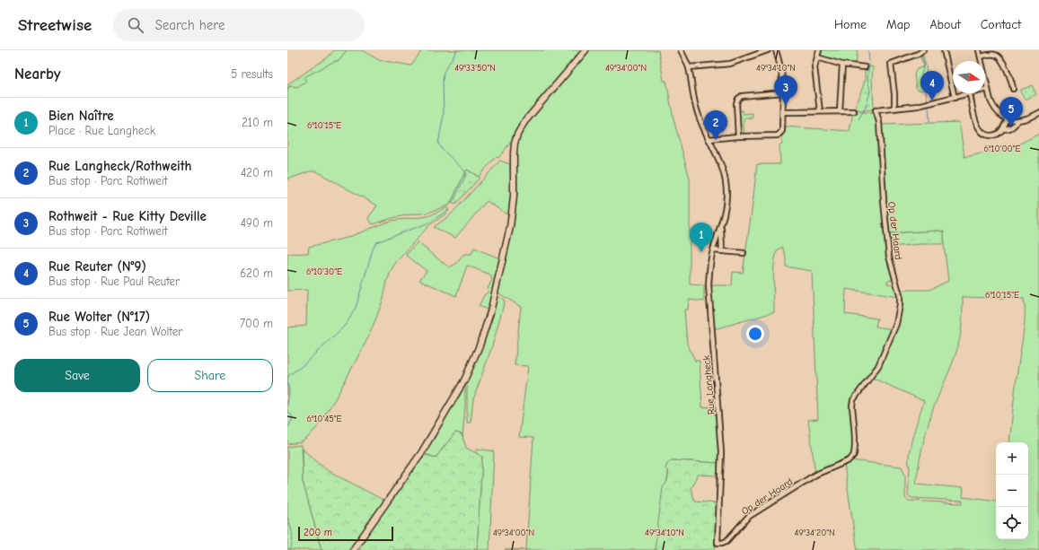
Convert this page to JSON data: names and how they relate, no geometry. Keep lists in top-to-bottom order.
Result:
{
  "streets": {
    "street": ["Op der Haard", "Rue Langheck"]
  },
  "crossings": [
    ["Op der Haard", "Rue Langheck"]
  ],
  "scale_bar": "200 m",
  "north": "right",
  "page": {
    "header": "Streetwise",
    "search": "Search here",
    "nav": [
      "Home",
      "Map",
      "About",
      "Contact"
    ],
    "heading": ["Nearby", "5 results"],
    "pins": [
      "4",
      "3",
      "5",
      "2",
      "1"
    ],
    "list": [
      {
        "mark": "1",
        "name": "Bien Naître",
        "note": "Place · Rue Langheck",
        "value": "210 m"
      },
      {
        "mark": "2",
        "name": "Rue Langheck/Rothweith",
        "note": "Bus stop · Parc Rothweit",
        "value": "420 m"
      },
      {
        "mark": "3",
        "name": "Rothweit - Rue Kitty Deville",
        "note": "Bus stop · Parc Rothweit",
        "value": "490 m"
      },
      {
        "mark": "4",
        "name": "Rue Reuter (N°9)",
        "note": "Bus stop · Rue Paul Reuter",
        "value": "620 m"
      },
      {
        "mark": "5",
        "name": "Rue Wolter (N°17)",
        "note": "Bus stop · Rue Jean Wolter",
        "value": "700 m"
      }
    ],
    "buttons": ["Save", "Share"],
    "map_buttons": ["+", "−"],
    "scale": "200 m"
  },
  "coordinates": [
    "49°33'50\"N",
    "49°34'00\"N",
    "49°34'10\"N",
    "6°10'15\"E",
    "6°10'00\"E",
    "6°10'30\"E",
    "6°10'45\"E",
    "49°34'20\"N"
  ]
}
